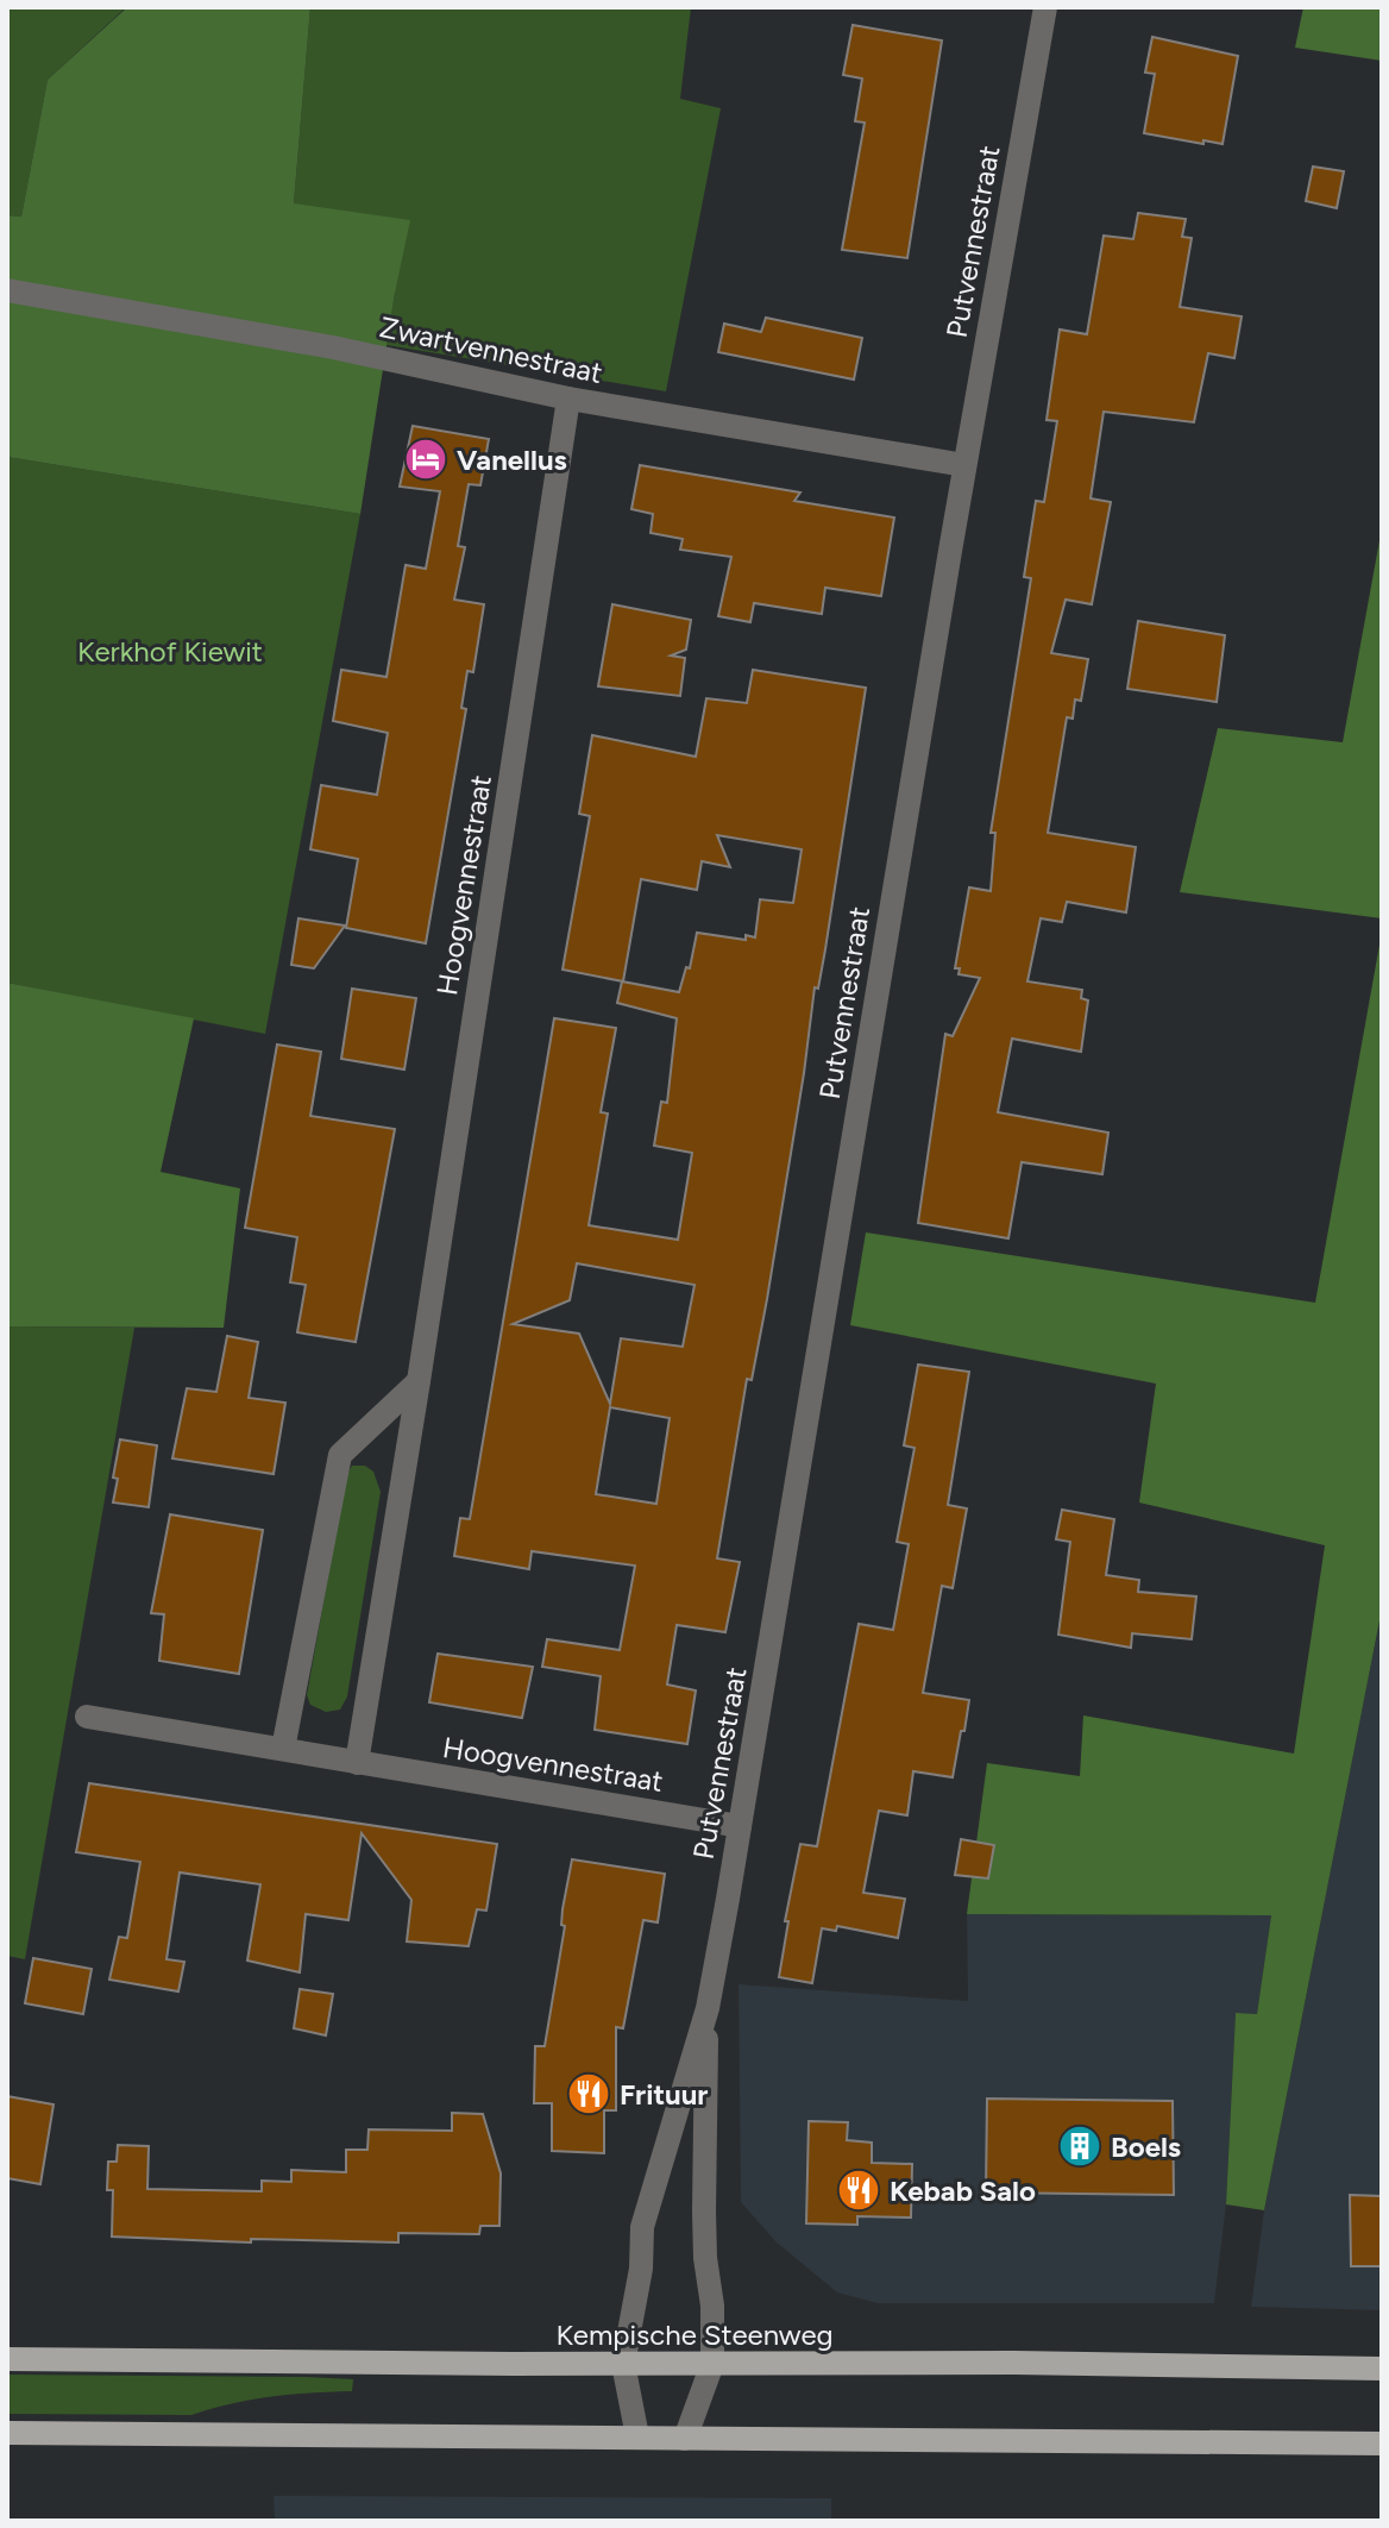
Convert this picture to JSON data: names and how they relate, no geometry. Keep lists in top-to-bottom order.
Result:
{
  "streets": {
    "main road": ["Kempische Steenweg"],
    "street": ["Putvennestraat", "Zwartvennestraat", "Hoogvennestraat"]
  },
  "crossings": [
    ["Putvennestraat", "Zwartvennestraat"],
    ["Putvennestraat", "Hoogvennestraat"],
    ["Putvennestraat", "Kempische Steenweg"],
    ["Zwartvennestraat", "Hoogvennestraat"]
  ],
  "parks": ["Kerkhof Kiewit"],
  "places": {
    "hotel": ["Vanellus"],
    "restaurant": ["Frituur", "Kebab Salo"],
    "building": ["Boels"]
  }
}
